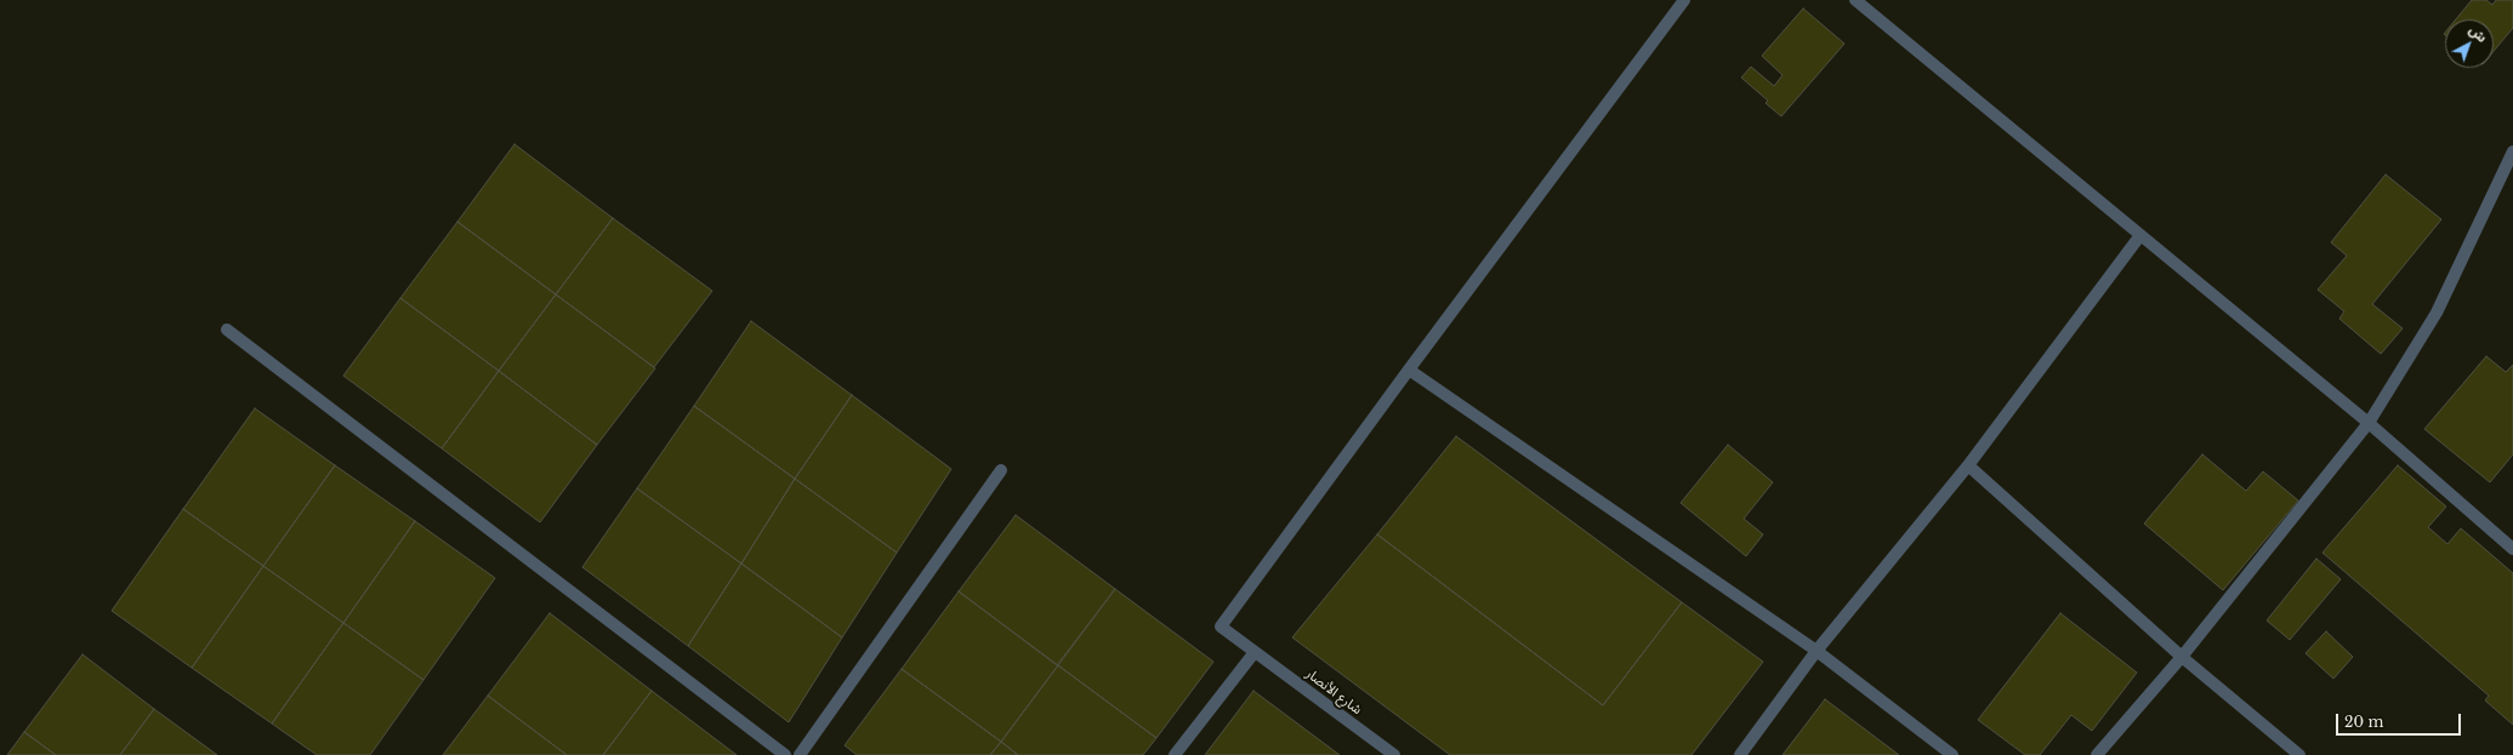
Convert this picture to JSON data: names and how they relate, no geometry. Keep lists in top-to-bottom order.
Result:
{
  "streets": {
    "street": ["شارع الأنصار"]
  },
  "scale_bar": "20 m",
  "north": "top right"
}
